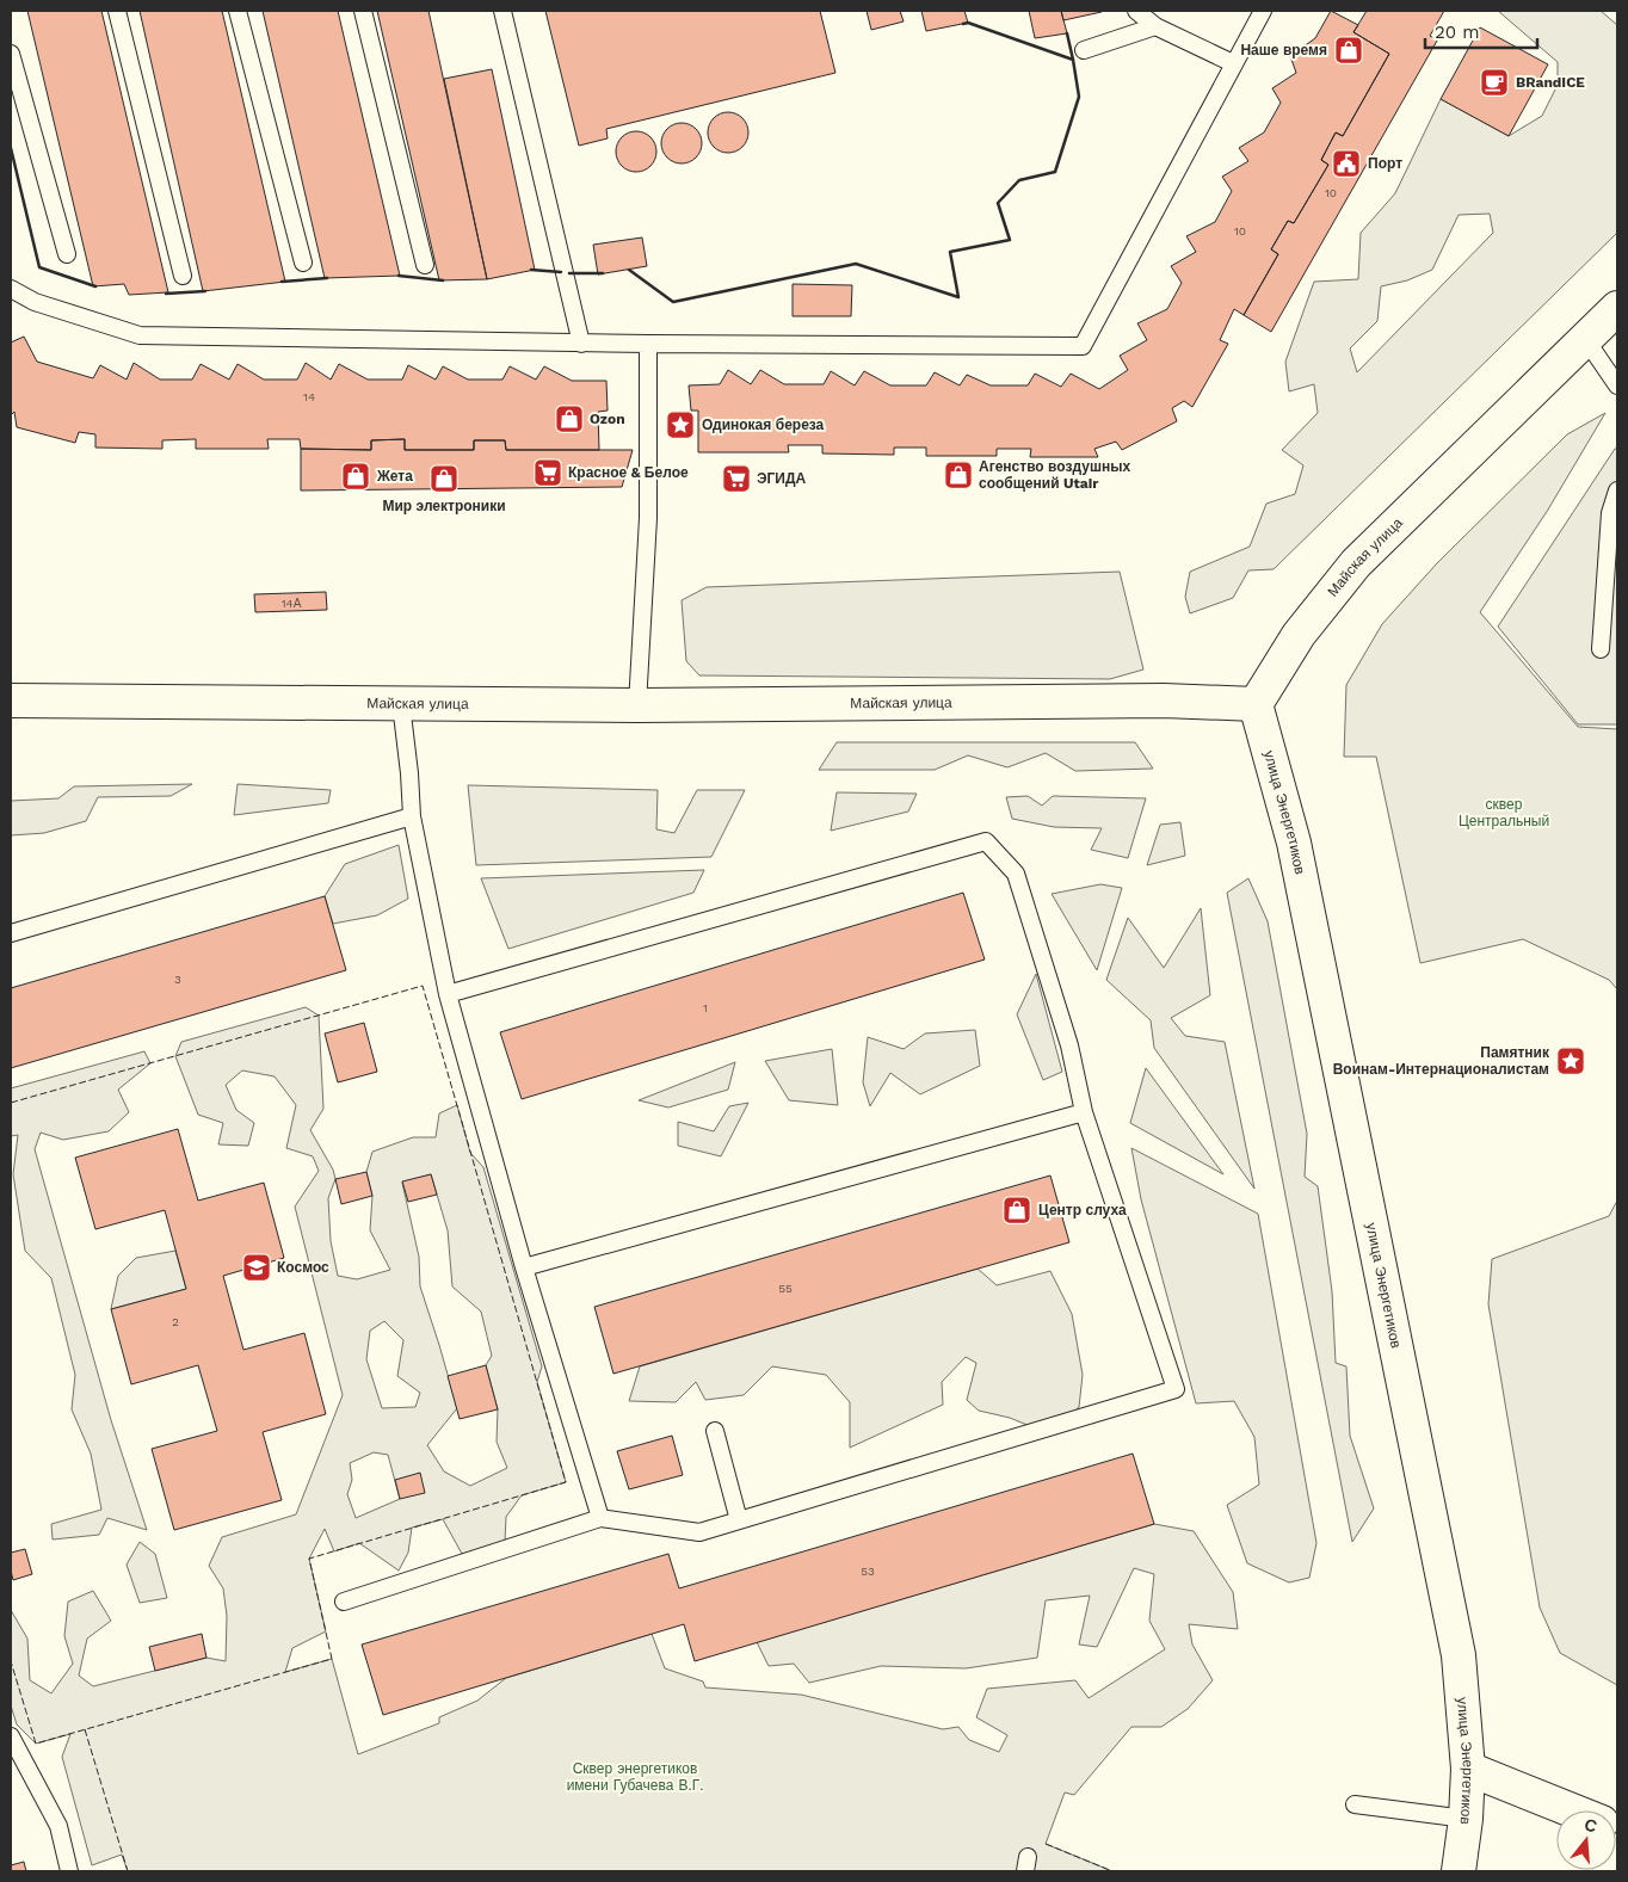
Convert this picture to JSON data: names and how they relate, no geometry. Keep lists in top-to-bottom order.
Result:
{
  "streets": {
    "main road": ["Майская улица", "улица Энергетиков"]
  },
  "crossings": [
    ["Майская улица", "улица Энергетиков"]
  ],
  "parks": ["сквер Центральный", "Сквер энергетиков имени Губачева В.Г."],
  "places": {
    "shop": [
      "Наше время",
      "Ozon",
      "Агенство воздушных сообщений Utair",
      "Жета",
      "Мир электроники",
      "Центр слуха"
    ],
    "cafe": ["BRandICE"],
    "public building": ["Порт"],
    "place": ["Одинокая береза", "Памятник Воинам-Интернационалистам"],
    "supermarket": ["Красное & Белое", "ЭГИДА"],
    "school or university": ["Космос"]
  },
  "house_numbers": [
    "10",
    "10",
    "14",
    "14А",
    "3",
    "1",
    "55",
    "2",
    "53"
  ],
  "scale_bar": "20 m",
  "north": "top"
}
